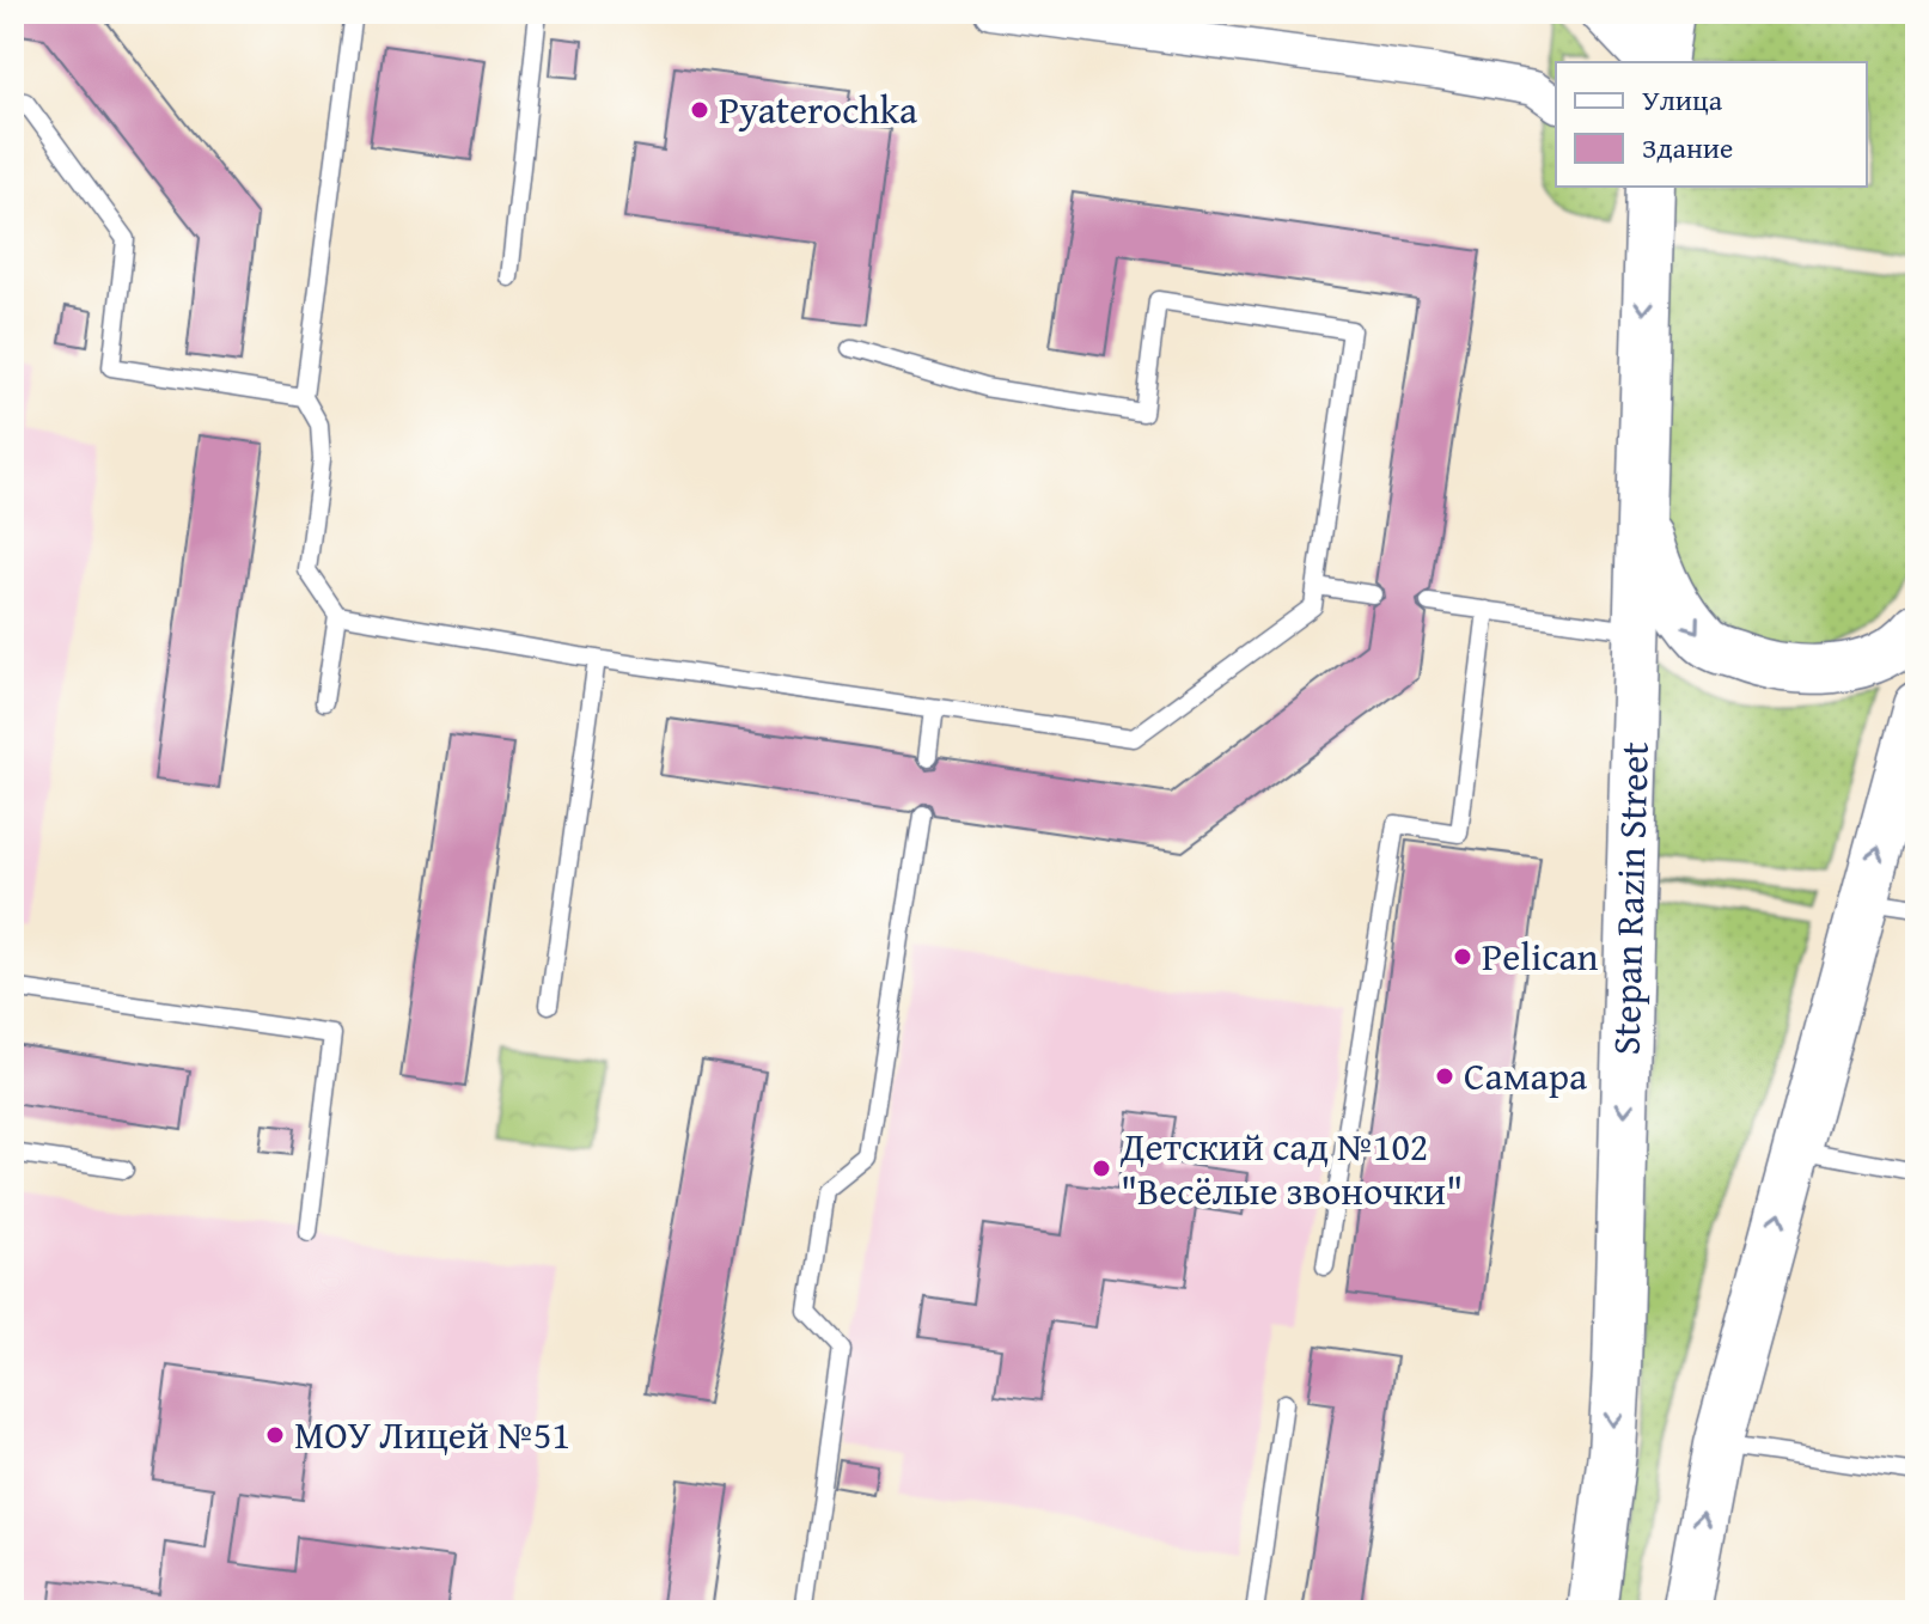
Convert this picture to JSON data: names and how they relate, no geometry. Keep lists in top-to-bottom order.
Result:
{
  "streets": {
    "main road": ["Stepan Razin Street"]
  },
  "places": [
    "Pyaterochka",
    "Pelican",
    "Самара",
    "Детский сад №102 \"Весёлые звоночки\"",
    "МОУ Лицей №51"
  ],
  "legend": ["Улица", "Здание"]
}
